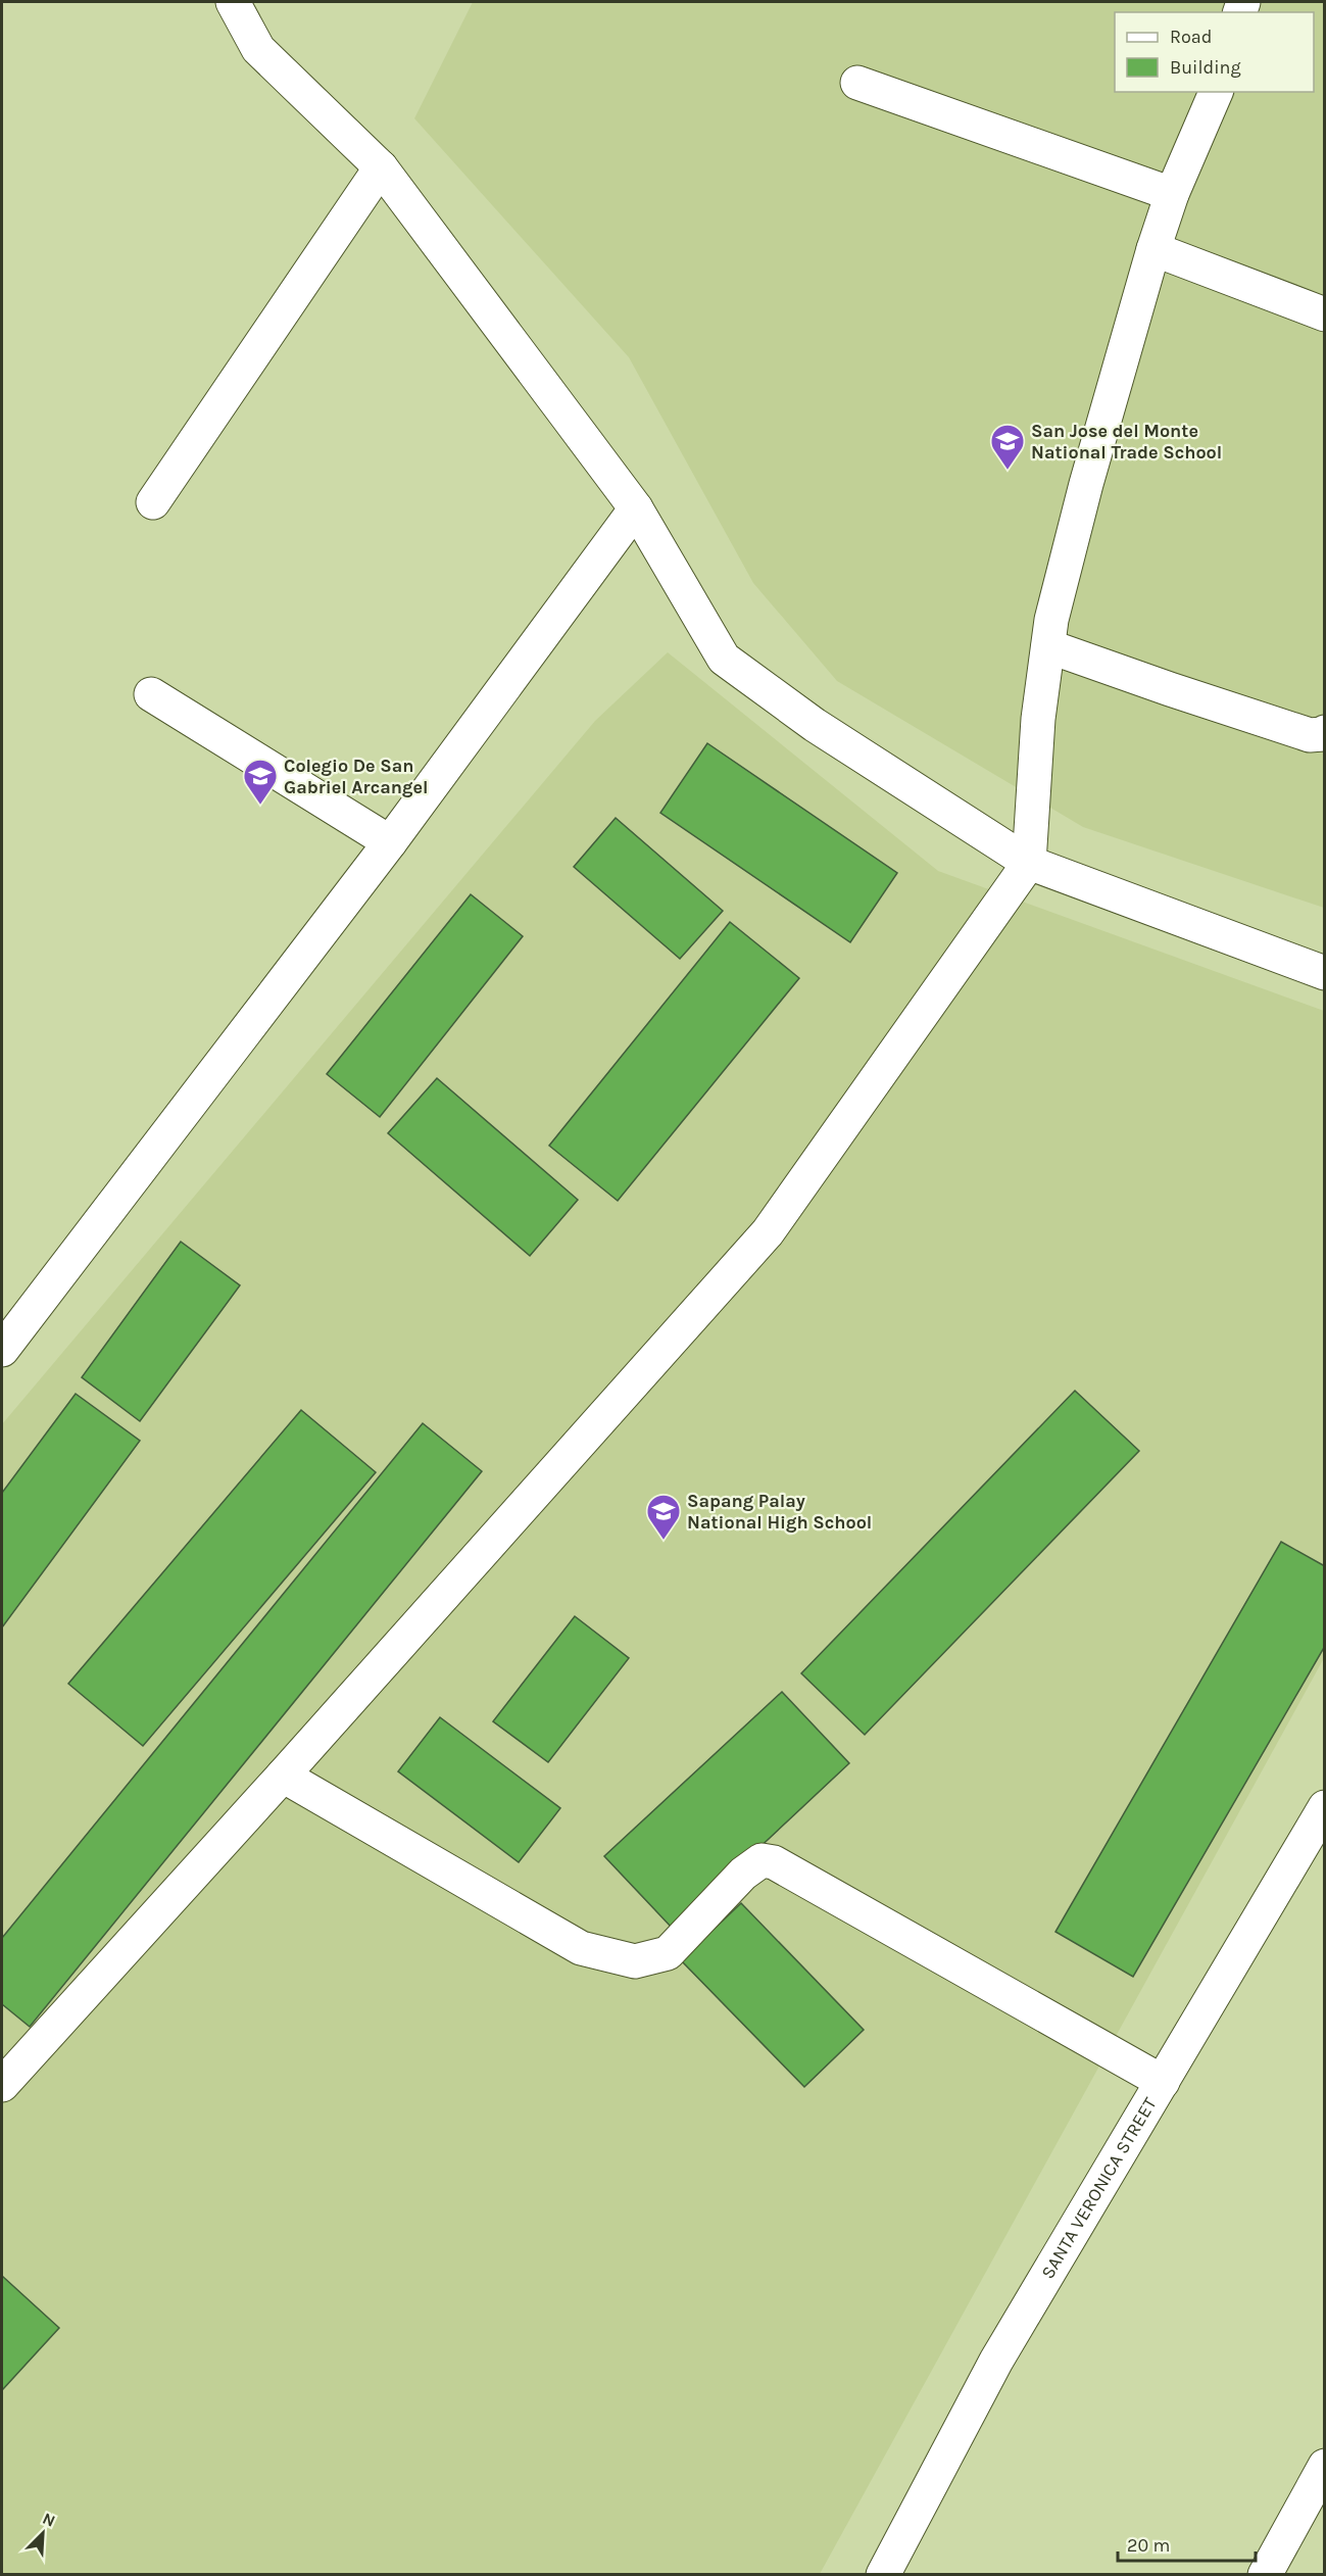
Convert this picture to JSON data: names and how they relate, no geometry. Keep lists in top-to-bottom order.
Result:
{
  "streets": {
    "street": ["SANTA VERONICA STREET"]
  },
  "places": {
    "school or university": ["San Jose del Monte National Trade School", "Colegio De San Gabriel Arcangel", "Sapang Palay National High School"]
  },
  "legend": ["Road", "Building"],
  "scale_bar": "20 m",
  "north": "top right"
}
